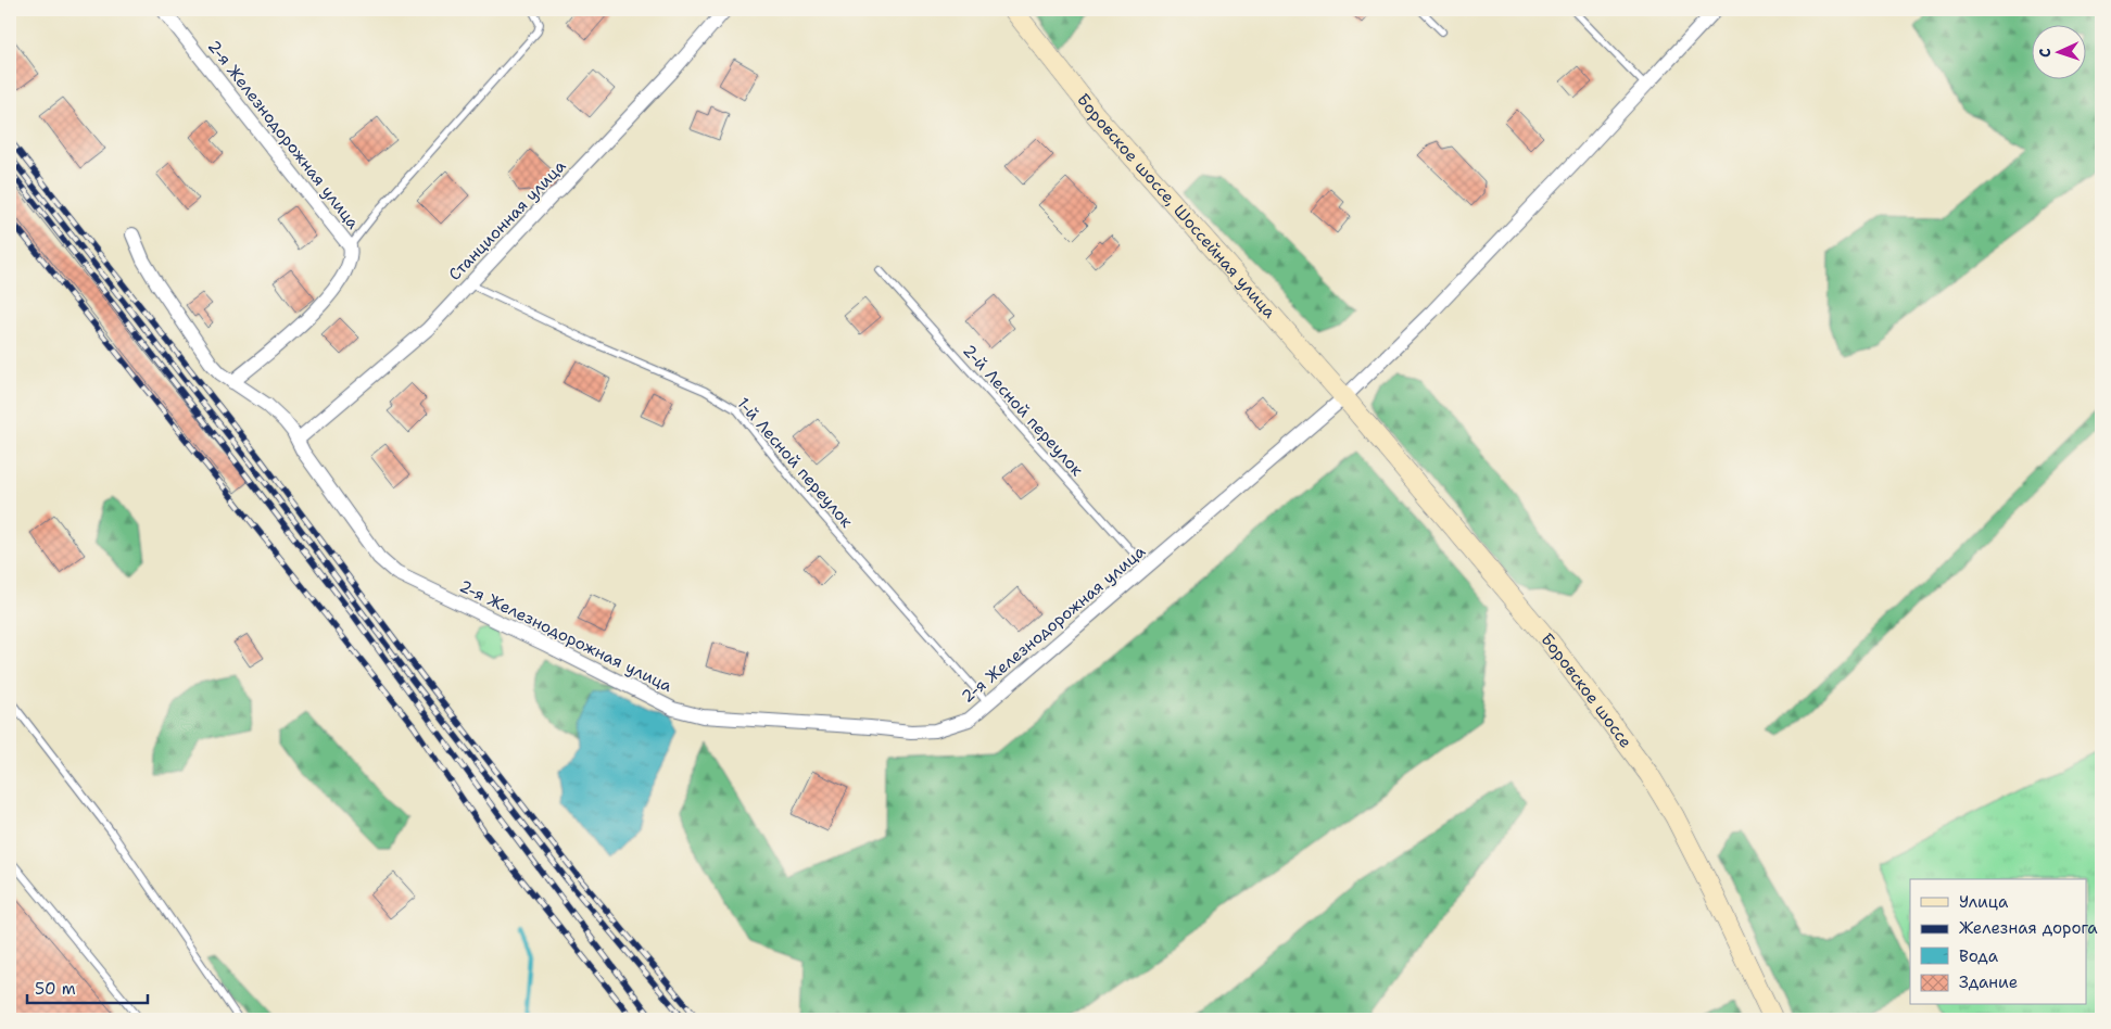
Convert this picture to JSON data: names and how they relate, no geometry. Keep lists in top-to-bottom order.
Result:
{
  "streets": {
    "main road": ["Боровское шоссе, Шоссейная улица", "Боровское шоссе"],
    "street": ["2-я Железнодорожная улица", "Станционная улица"],
    "lane": ["2-й Лесной переулок", "1-й Лесной переулок"]
  },
  "crossings": [
    ["2-я Железнодорожная улица", "Боровское шоссе, Шоссейная улица"],
    ["2-я Железнодорожная улица", "Станционная улица"],
    ["2-я Железнодорожная улица", "2-й Лесной переулок"],
    ["2-я Железнодорожная улица", "1-й Лесной переулок"],
    ["2-я Железнодорожная улица", "Боровское шоссе"],
    ["Боровское шоссе, Шоссейная улица", "Боровское шоссе"],
    ["Станционная улица", "1-й Лесной переулок"]
  ],
  "legend": [
    "Улица",
    "Железная дорога",
    "Вода",
    "Здание"
  ],
  "scale_bar": "50 m",
  "north": "left"
}
